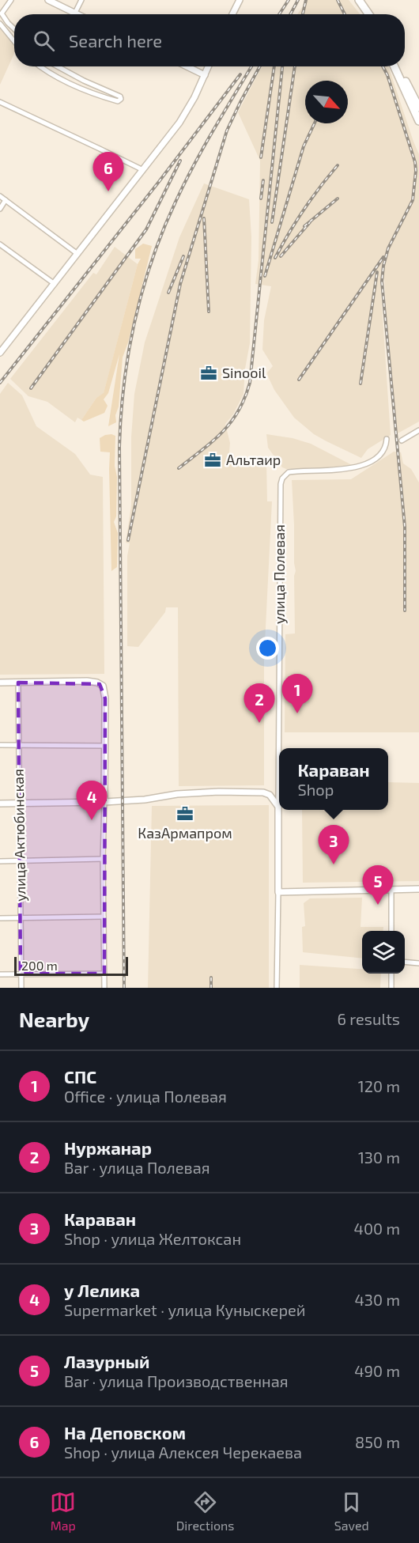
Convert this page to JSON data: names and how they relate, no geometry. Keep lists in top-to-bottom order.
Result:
{
  "streets": {
    "street": ["улица Полевая", "улица Актюбинская"]
  },
  "places": {
    "office": ["Sinooil", "Альтаир", "КазАрмапром"]
  },
  "scale_bar": "200 m",
  "north": "bottom right",
  "page": {
    "search": "Search here",
    "pins": [
      "6",
      "1",
      "2",
      "4",
      "3",
      "5"
    ],
    "popup": ["Караван", "Shop"],
    "scale": "200 m",
    "heading": ["Nearby", "6 results"],
    "list": [
      {
        "mark": "1",
        "name": "СПС",
        "note": "Office · улица Полевая",
        "value": "120 m"
      },
      {
        "mark": "2",
        "name": "Нуржанар",
        "note": "Bar · улица Полевая",
        "value": "130 m"
      },
      {
        "mark": "3",
        "name": "Караван",
        "note": "Shop · улица Желтоксан",
        "value": "400 m"
      },
      {
        "mark": "4",
        "name": "у Лелика",
        "note": "Supermarket · улица Куныскерей",
        "value": "430 m"
      },
      {
        "mark": "5",
        "name": "Лазурный",
        "note": "Bar · улица Производственная",
        "value": "490 m"
      },
      {
        "mark": "6",
        "name": "На Деповском",
        "note": "Shop · улица Алексея Черекаева",
        "value": "850 m"
      }
    ],
    "nav": ["Map", "Directions", "Saved"]
  }
}
